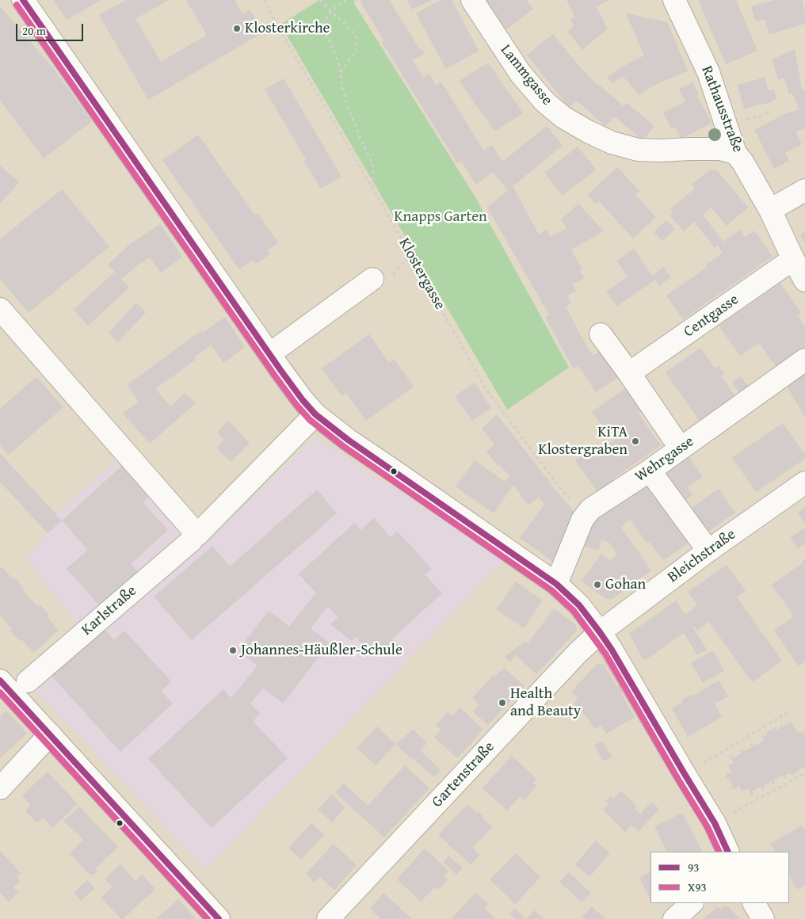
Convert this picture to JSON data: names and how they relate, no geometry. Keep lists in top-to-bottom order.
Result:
{
  "streets": {
    "street": [
      "Lammgasse",
      "Rathausstraße",
      "Centgasse",
      "Wehrgasse",
      "Bleichstraße",
      "Karlstraße",
      "Gartenstraße"
    ],
    "path": ["Klostergasse"]
  },
  "crossings": [
    ["Lammgasse", "Rathausstraße"],
    ["Rathausstraße", "Centgasse"],
    ["Klostergasse", "Wehrgasse"],
    ["Bleichstraße", "Gartenstraße"]
  ],
  "parks": ["Knapps Garten"],
  "places": [
    "Klosterkirche",
    "KiTA Klostergraben",
    "Gohan",
    "Johannes-Häußler-Schule",
    "Health and Beauty"
  ],
  "lines": ["transit line 93", "transit line X93"],
  "legend": ["93", "X93"],
  "scale_bar": "20 m"
}
